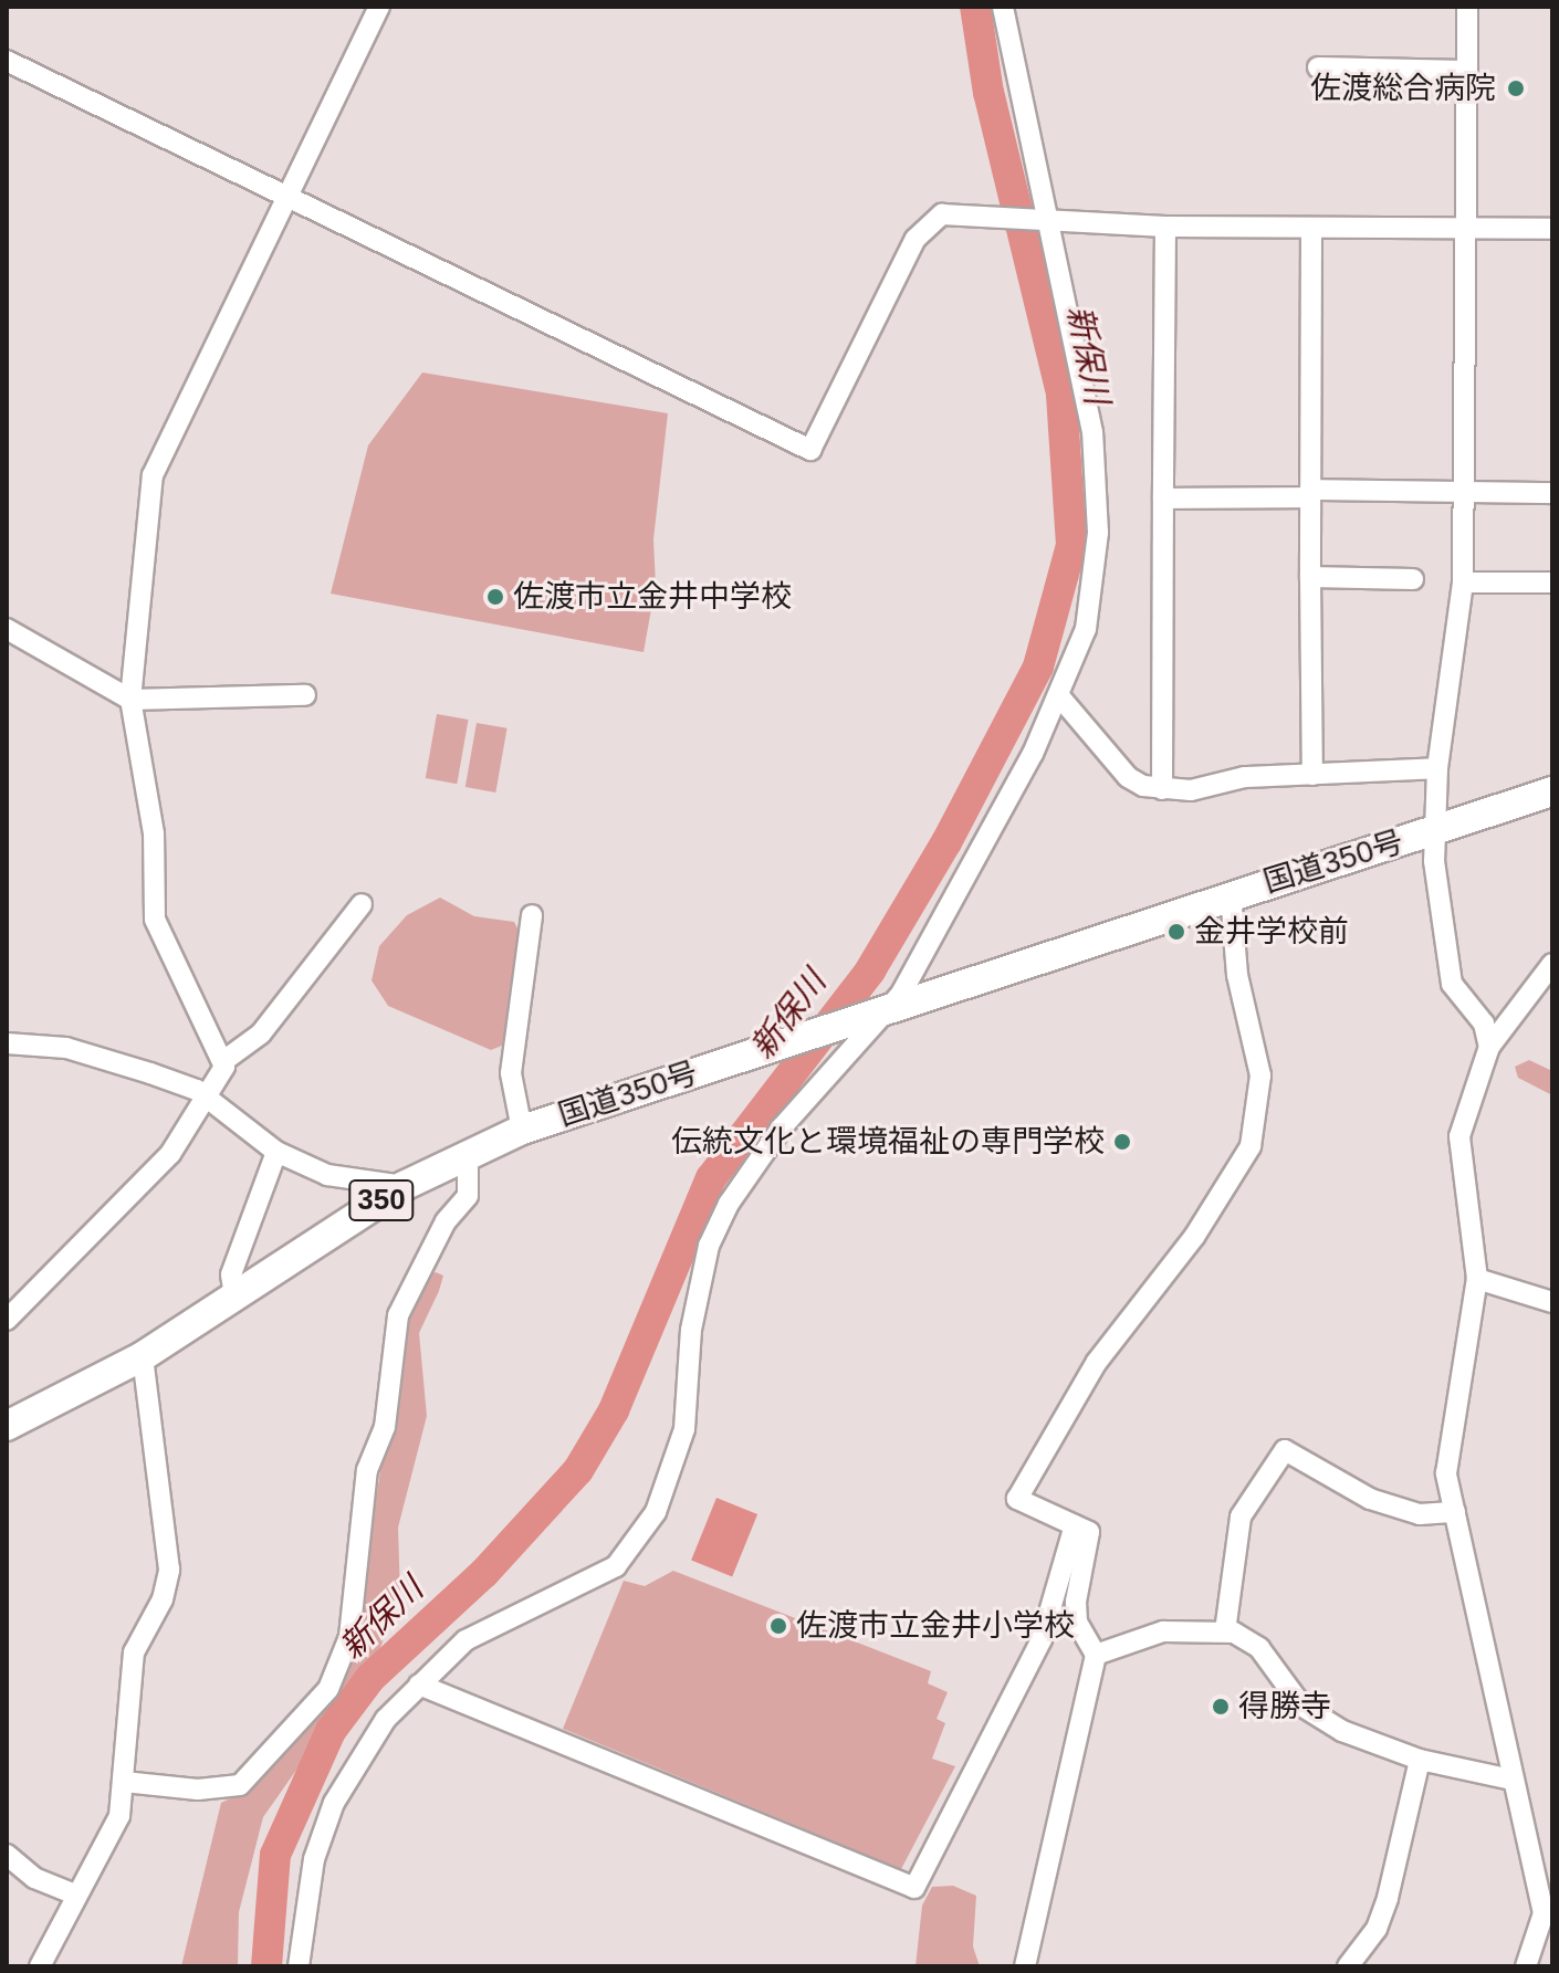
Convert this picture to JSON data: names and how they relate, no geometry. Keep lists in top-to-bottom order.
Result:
{
  "streets": {
    "highway": ["国道350号", "350"]
  },
  "water": ["新保川"],
  "places": [
    "佐渡総合病院",
    "佐渡市立金井中学校",
    "金井学校前",
    "伝統文化と環境福祉の専門学校",
    "佐渡市立金井小学校",
    "得勝寺"
  ]
}
